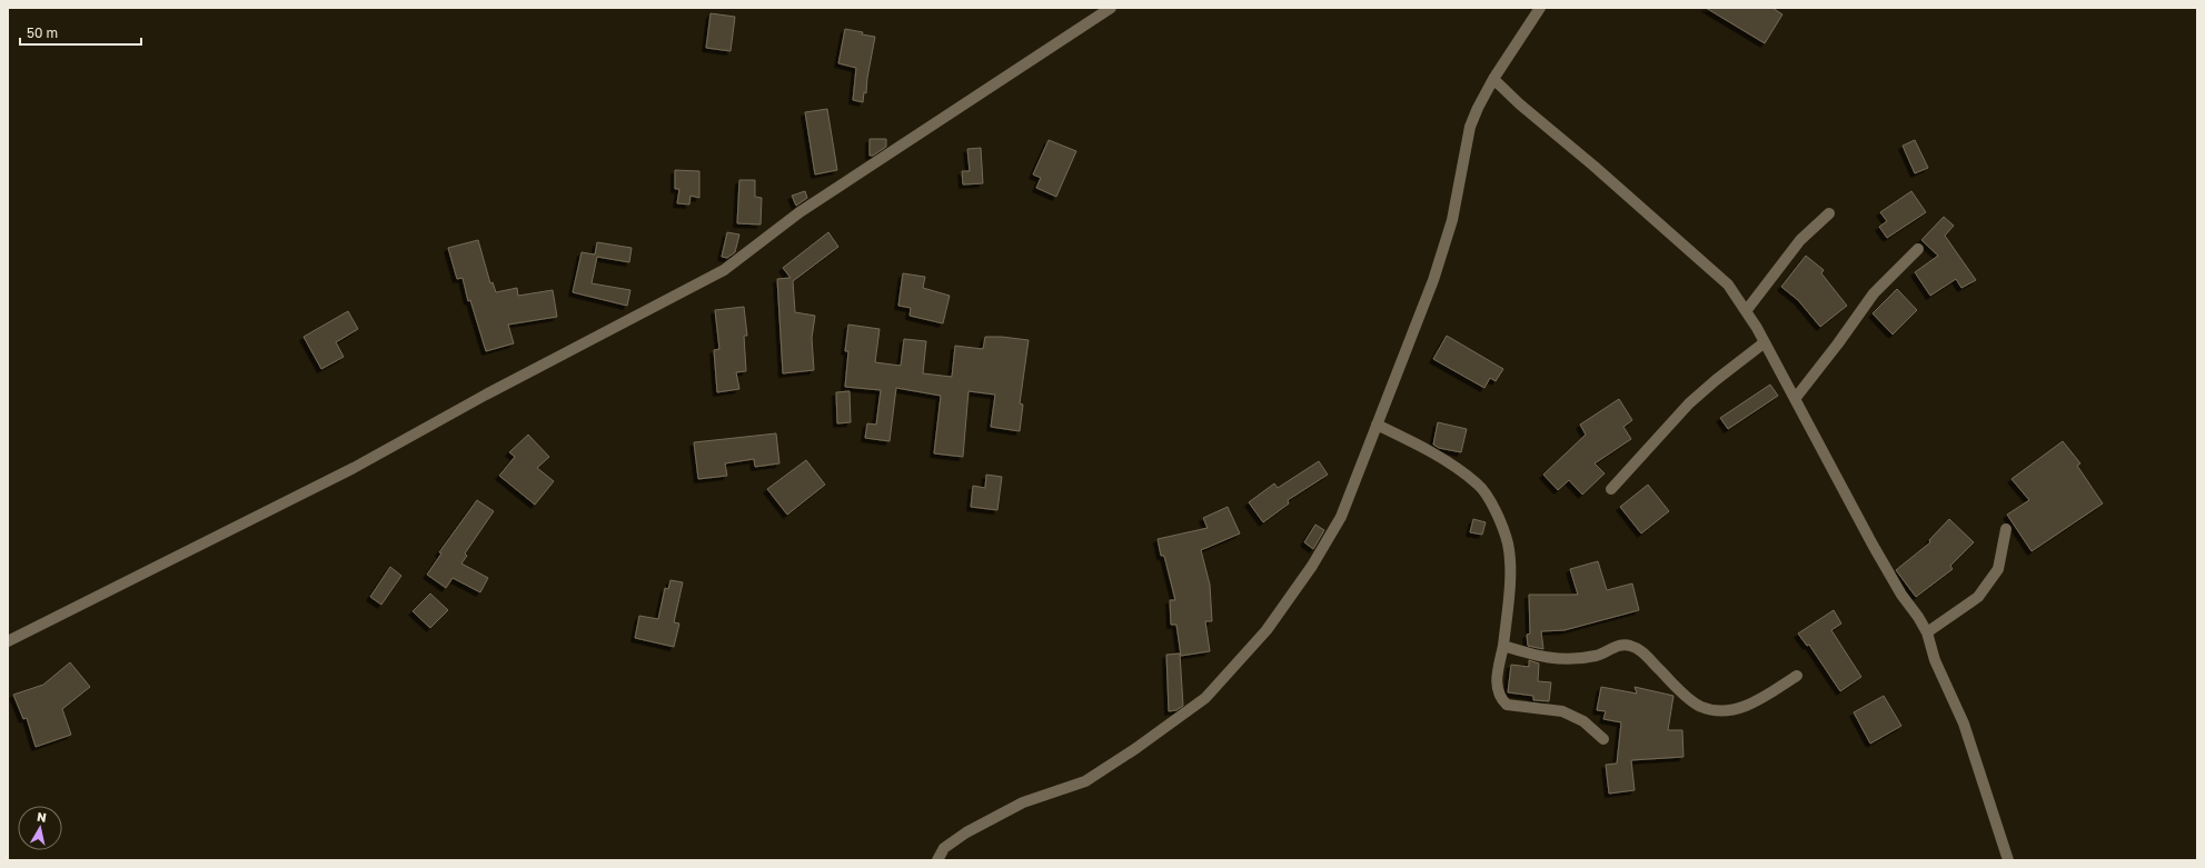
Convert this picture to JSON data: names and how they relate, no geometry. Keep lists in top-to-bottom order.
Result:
{
  "scale_bar": "50 m",
  "north": "top"
}
